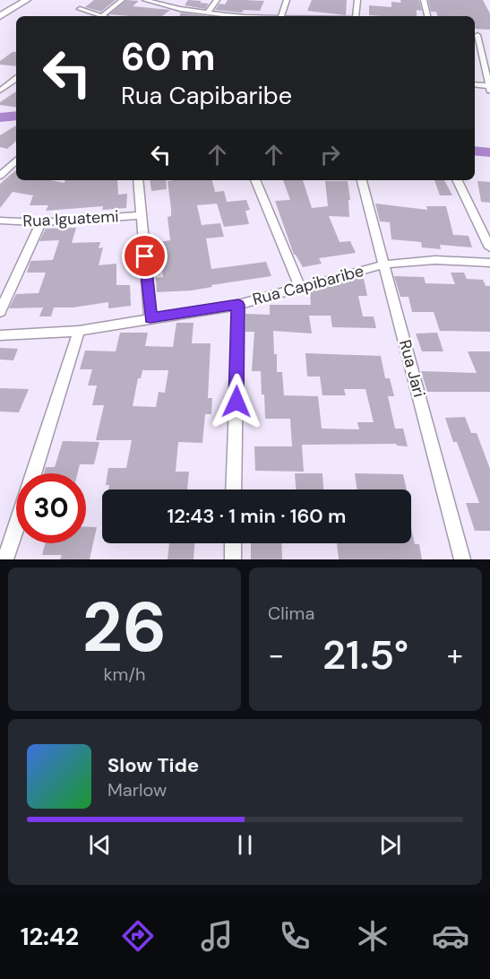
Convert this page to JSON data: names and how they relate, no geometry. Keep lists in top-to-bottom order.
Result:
{
  "streets": {
    "street": ["Rua Iguatemi", "Rua Capibaribe", "Rua Jari"]
  },
  "crossings": [
    ["Rua Capibaribe", "Rua Jari"]
  ],
  "page": {
    "turn": ["60 m", "Rua Capibaribe"],
    "limit": "30",
    "trip": "12:43 · 1 min · 160 m",
    "tile": [
      ["26", "km/h"],
      "Clima"
    ],
    "heat": ["−", "21.5°", "+"],
    "song": ["Slow Tide", "Marlow"],
    "tabs": "12:42"
  }
}
